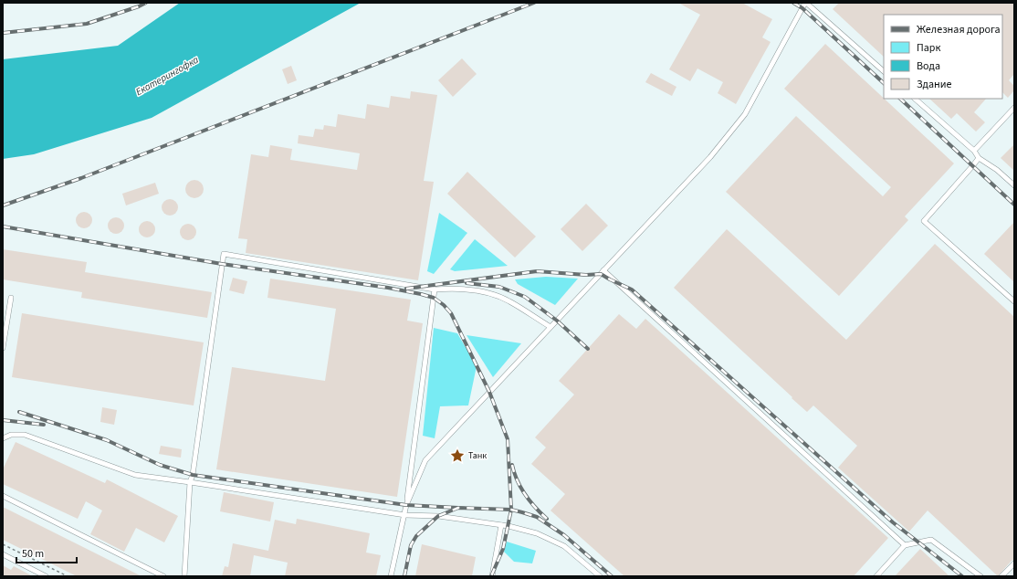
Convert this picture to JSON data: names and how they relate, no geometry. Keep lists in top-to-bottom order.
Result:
{
  "water": ["Екатерингофка"],
  "places": {
    "place": ["Танк"]
  },
  "legend": [
    "Железная дорога",
    "Парк",
    "Вода",
    "Здание"
  ],
  "scale_bar": "50 m"
}
